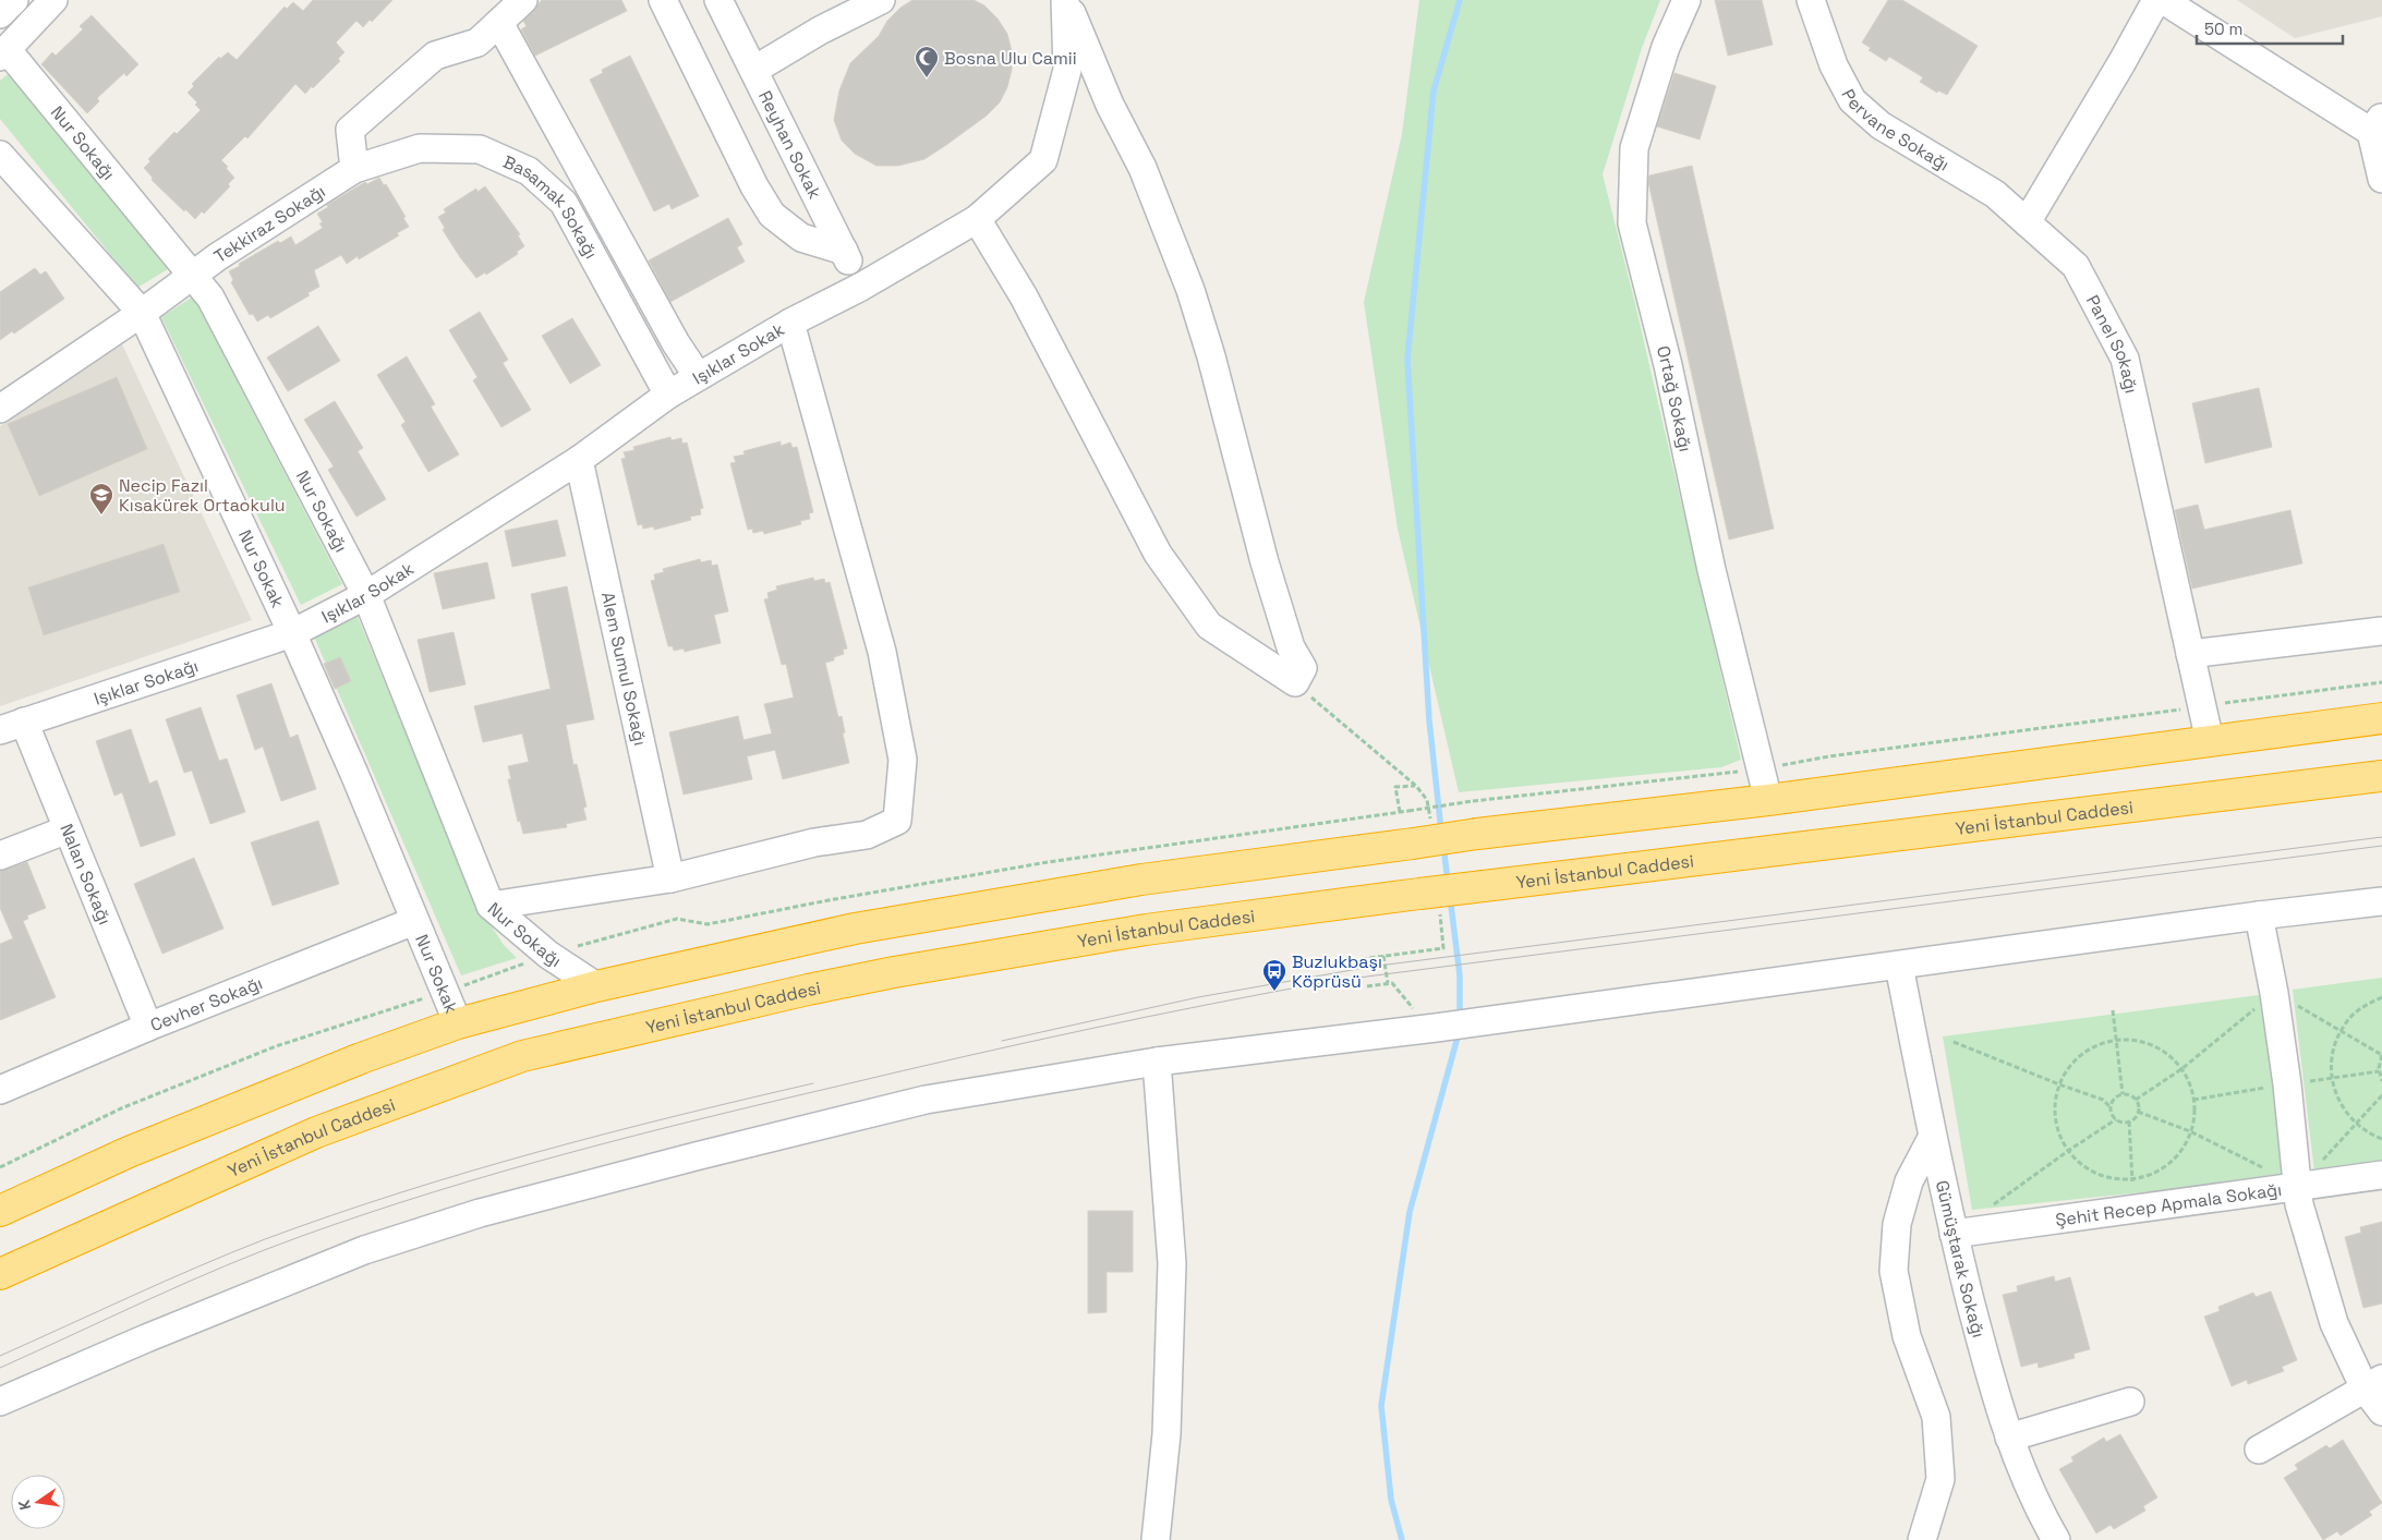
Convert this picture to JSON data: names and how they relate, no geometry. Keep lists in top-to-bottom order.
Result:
{
  "streets": {
    "highway": ["Yeni İstanbul Caddesi"],
    "street": [
      "Pervane Sokağı",
      "Nur Sokağı",
      "Reyhan Sokak",
      "Basamak Sokağı",
      "Tekkiraz Sokağı",
      "Panel Sokağı",
      "Işıklar Sokak",
      "Ortağ Sokağı",
      "Nur Sokak",
      "Alem Sumul Sokağı",
      "Işıklar Sokağı",
      "Nalan Sokağı",
      "Cevher Sokağı",
      "Şehit Recep Apmala Sokağı",
      "Gümüştarak Sokağı"
    ]
  },
  "crossings": [
    ["Pervane Sokağı", "Panel Sokağı"],
    ["Nur Sokağı", "Tekkiraz Sokağı"],
    ["Nur Sokağı", "Işıklar Sokak"],
    ["Reyhan Sokak", "Işıklar Sokak"],
    ["Basamak Sokağı", "Tekkiraz Sokağı"],
    ["Basamak Sokağı", "Işıklar Sokak"],
    ["Tekkiraz Sokağı", "Nur Sokak"],
    ["Işıklar Sokak", "Nur Sokak"],
    ["Işıklar Sokak", "Alem Sumul Sokağı"],
    ["Işıklar Sokak", "Işıklar Sokağı"],
    ["Nur Sokak", "Işıklar Sokağı"],
    ["Nur Sokak", "Cevher Sokağı"],
    ["Işıklar Sokağı", "Nalan Sokağı"],
    ["Nalan Sokağı", "Cevher Sokağı"],
    ["Şehit Recep Apmala Sokağı", "Gümüştarak Sokağı"]
  ],
  "places": {
    "mosque": ["Bosna Ulu Camii"],
    "school or university": ["Necip Fazıl Kısakürek Ortaokulu"],
    "bus stop": ["Buzlukbaşı Köprüsü"]
  },
  "scale_bar": "50 m",
  "north": "left"
}
